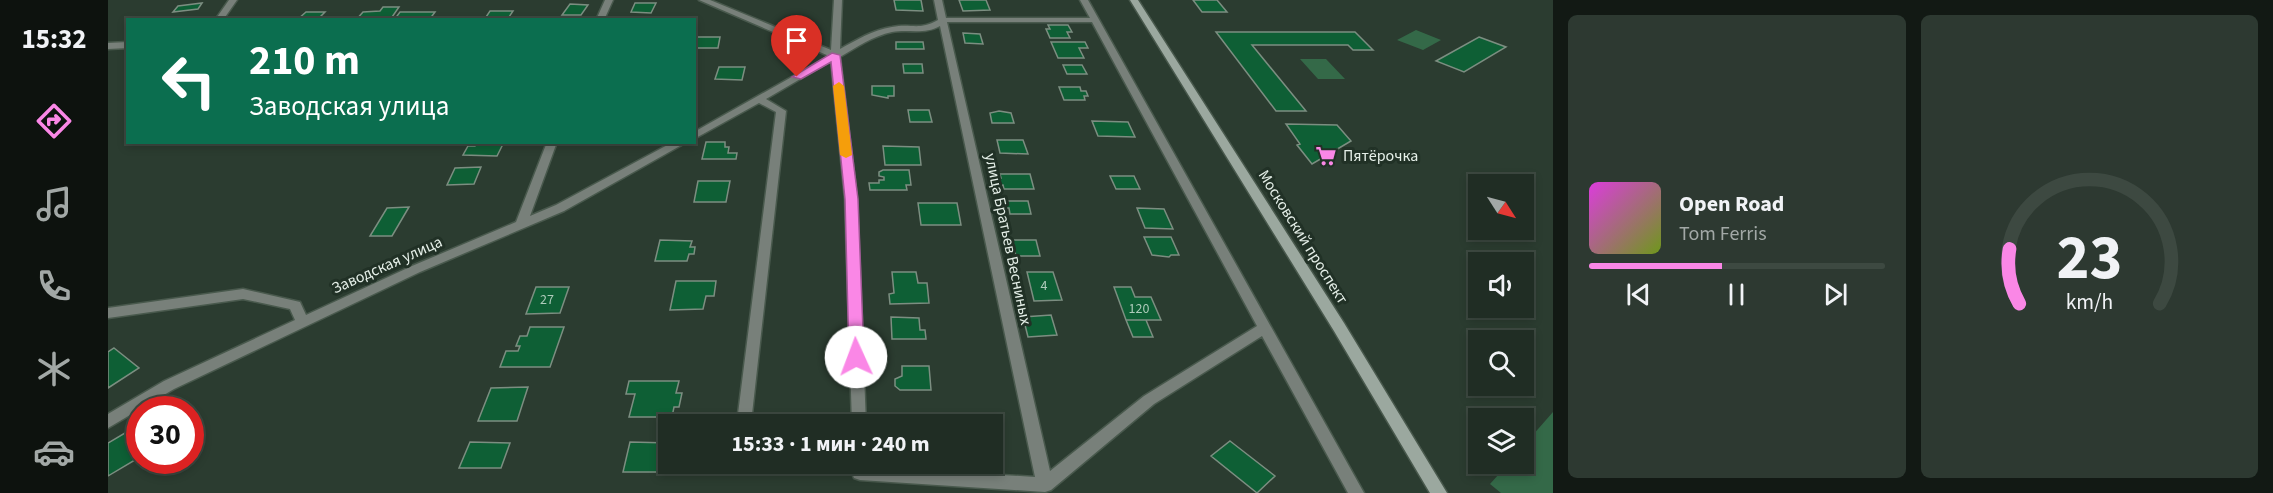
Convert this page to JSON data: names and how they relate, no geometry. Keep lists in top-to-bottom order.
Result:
{
  "streets": {
    "main road": ["Московский проспект"],
    "street": ["улица Братьев Весниных", "Заводская улица"]
  },
  "places": {
    "supermarket": ["Пятёрочка"]
  },
  "house_numbers": ["4", "27", "120"],
  "north": "bottom right",
  "page": {
    "tabs": "15:32",
    "turn": ["210 m", "Заводская улица"],
    "song": ["Open Road", "Tom Ferris"],
    "limit": "30",
    "trip": "15:33 · 1 мин · 240 m",
    "gauge": ["23", "km/h"]
  }
}
